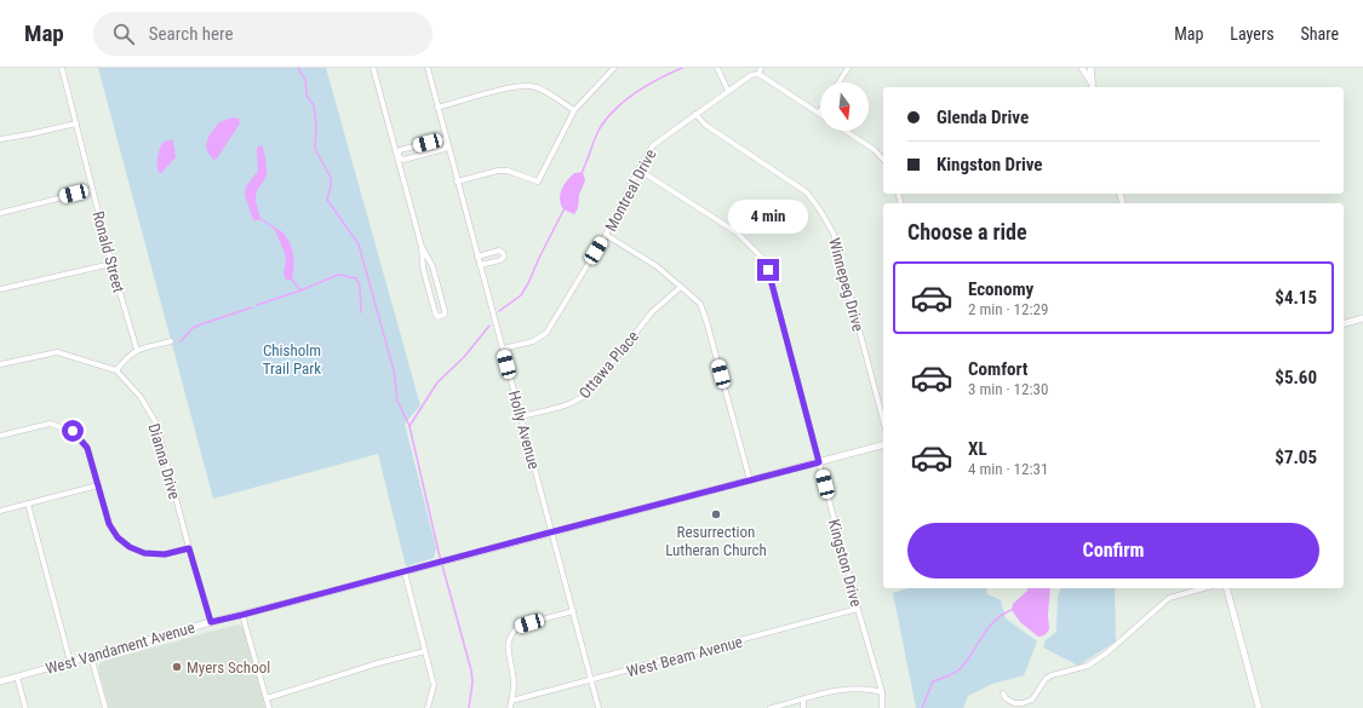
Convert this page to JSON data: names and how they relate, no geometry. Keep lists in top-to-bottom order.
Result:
{
  "streets": {
    "street": [
      "Montreal Drive",
      "Ronald Street",
      "Winnepeg Drive",
      "Ottawa Place",
      "Holly Avenue",
      "Dianna Drive",
      "Kingston Drive",
      "West Vandament Avenue",
      "West Beam Avenue"
    ]
  },
  "crossings": [
    ["Montreal Drive", "Winnepeg Drive"],
    ["Montreal Drive", "Holly Avenue"],
    ["Montreal Drive", "Kingston Drive"],
    ["Ottawa Place", "Holly Avenue"],
    ["Holly Avenue", "West Vandament Avenue"],
    ["Holly Avenue", "West Beam Avenue"],
    ["Dianna Drive", "West Vandament Avenue"],
    ["Kingston Drive", "West Vandament Avenue"],
    ["Kingston Drive", "West Beam Avenue"]
  ],
  "parks": ["Chisholm Trail Park"],
  "places": ["Resurrection Lutheran Church", "Myers School"],
  "north": "bottom",
  "page": {
    "header": "Map",
    "search": "Search here",
    "nav": ["Map", "Layers", "Share"],
    "banner": ["Glenda Drive", "Kingston Drive"],
    "bubble": "4 min",
    "heading": "Choose a ride",
    "list": [
      {
        "name": "Economy",
        "note": "2 min · 12:29",
        "value": "$4.15"
      },
      {
        "name": "Comfort",
        "note": "3 min · 12:30",
        "value": "$5.60"
      },
      {
        "name": "XL",
        "note": "4 min · 12:31",
        "value": "$7.05"
      }
    ],
    "buttons": "Confirm"
  }
}
